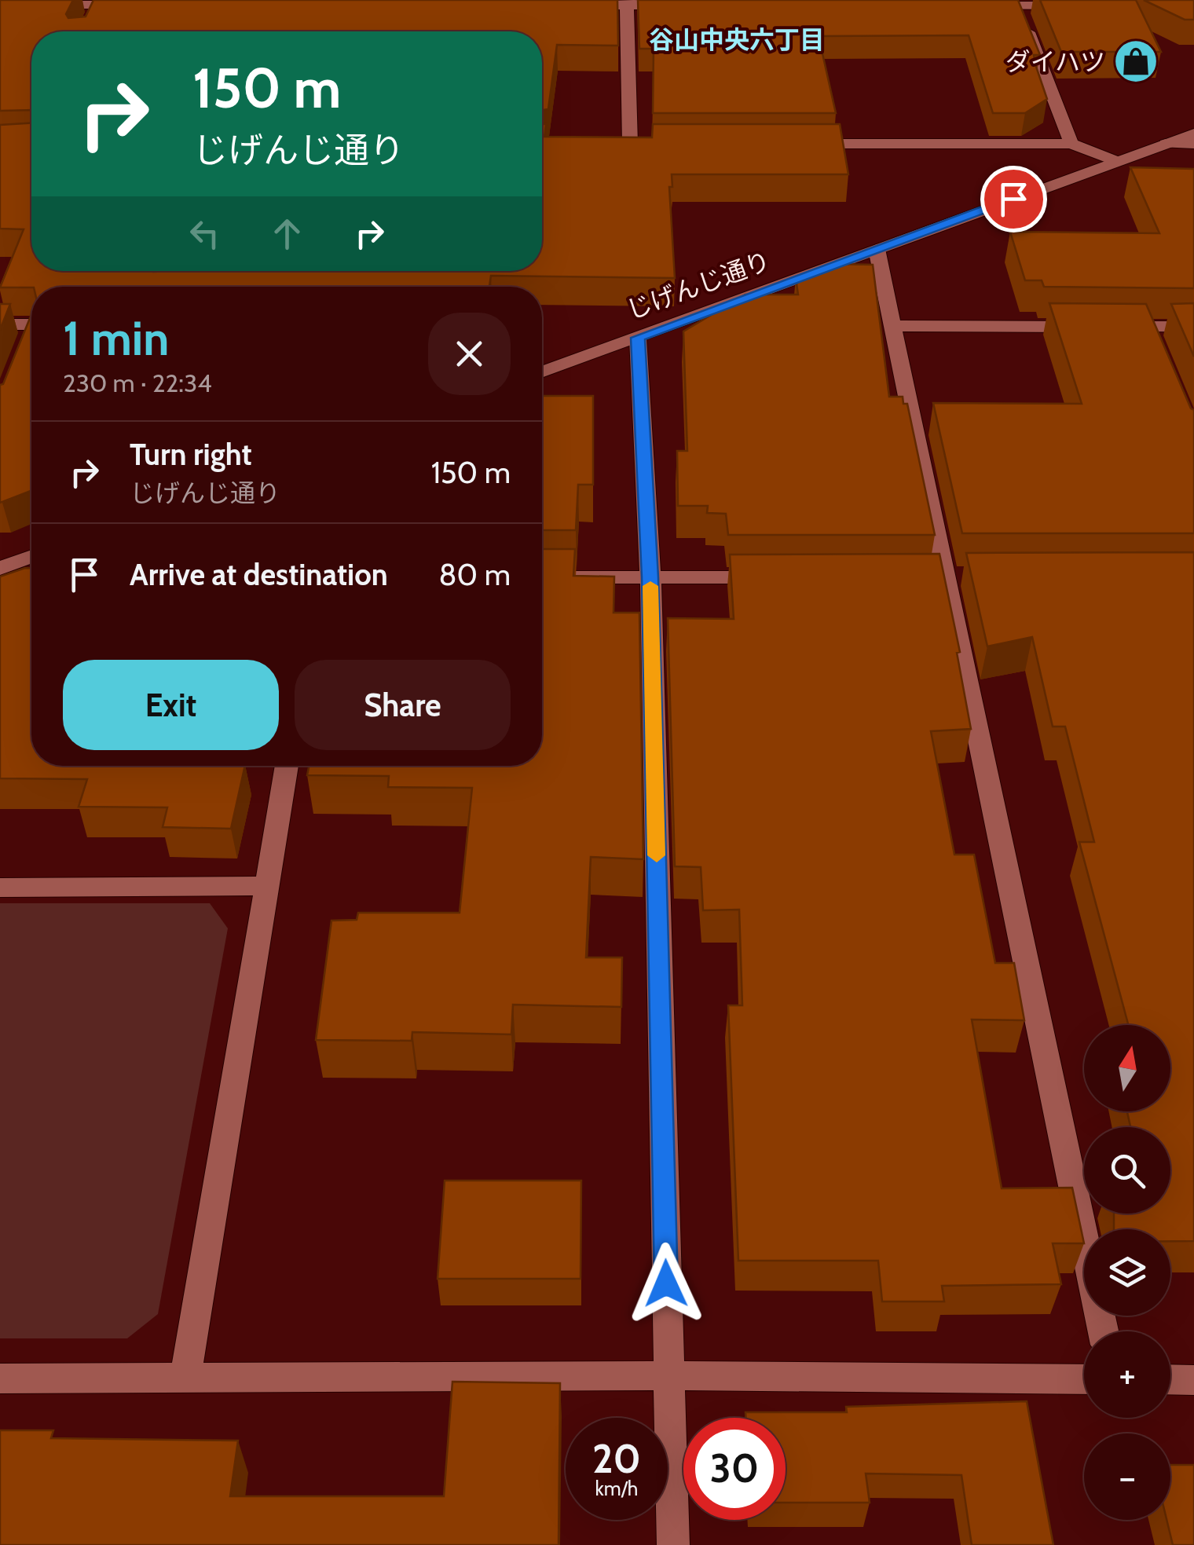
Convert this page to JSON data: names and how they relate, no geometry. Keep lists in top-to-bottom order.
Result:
{
  "streets": {
    "street": ["じげんじ通り"]
  },
  "districts": ["谷山中央六丁目"],
  "places": {
    "shop": ["ダイハツ"]
  },
  "north": "top",
  "page": {
    "turn": ["150 m", "じげんじ通り"],
    "heading": ["1 min", "230 m · 22:34"],
    "list": [
      {
        "name": "Turn right",
        "note": "じげんじ通り",
        "value": "150 m"
      },
      {
        "name": "Arrive at destination",
        "value": "80 m"
      }
    ],
    "buttons": ["Exit", "Share"],
    "map_buttons": ["+", "−"],
    "speed": "20 km/h",
    "limit": "30"
  }
}
